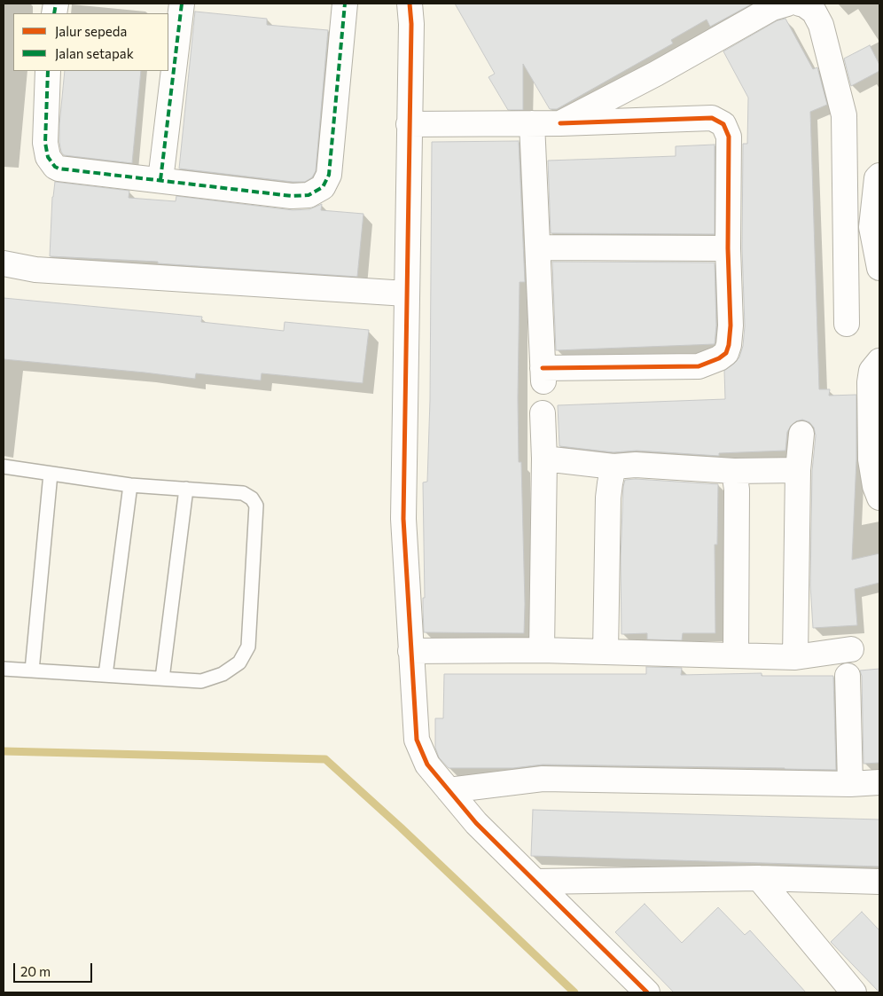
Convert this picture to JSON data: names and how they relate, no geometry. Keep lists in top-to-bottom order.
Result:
{
  "legend": ["Jalur sepeda", "Jalan setapak"],
  "scale_bar": "20 m"
}
